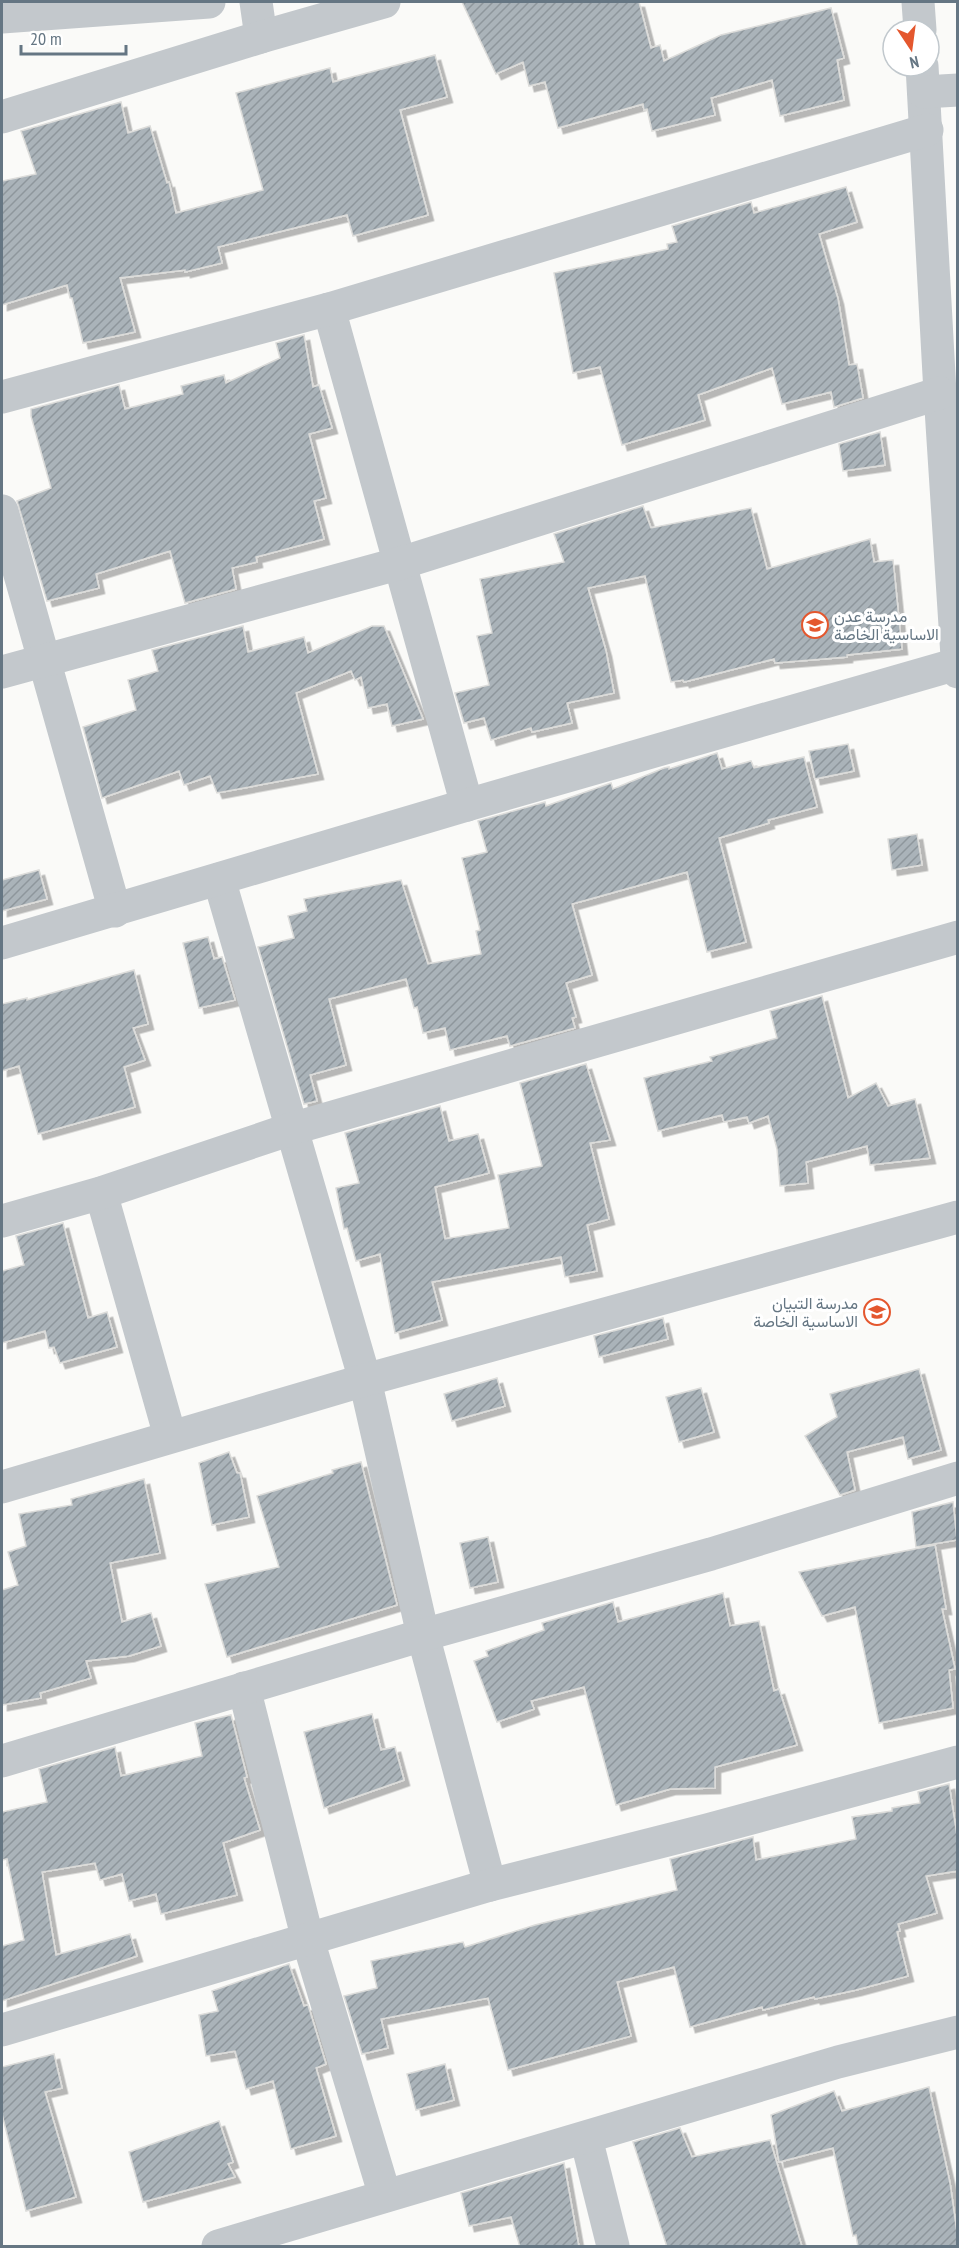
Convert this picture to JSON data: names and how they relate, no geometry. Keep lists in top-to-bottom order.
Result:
{
  "places": {
    "school or university": ["مدرسة عدن الاساسية الخاصة", "مدرسة التبيان الاساسية الخاصة"]
  },
  "scale_bar": "20 m",
  "north": "bottom"
}
